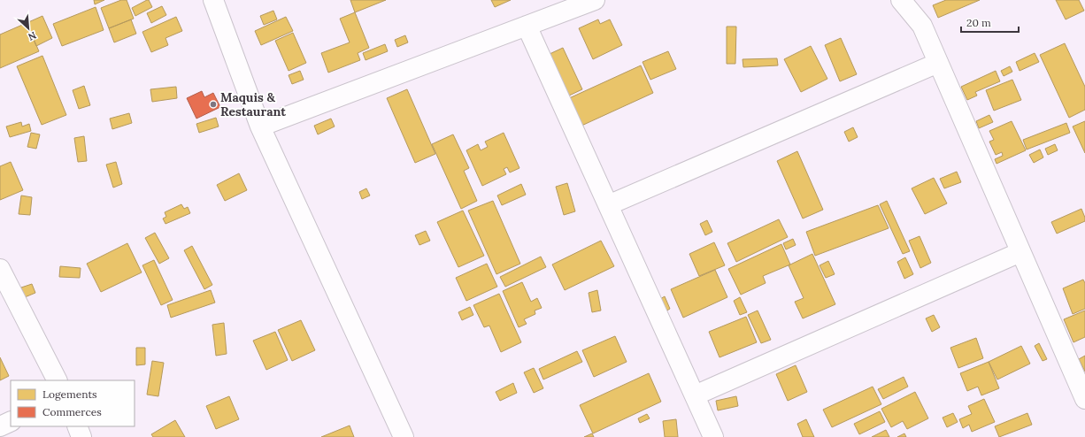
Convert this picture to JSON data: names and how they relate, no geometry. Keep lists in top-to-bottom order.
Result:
{
  "places": ["Maquis & Restaurant"],
  "legend": ["Logements", "Commerces"],
  "scale_bar": "20 m",
  "north": "bottom right"
}
